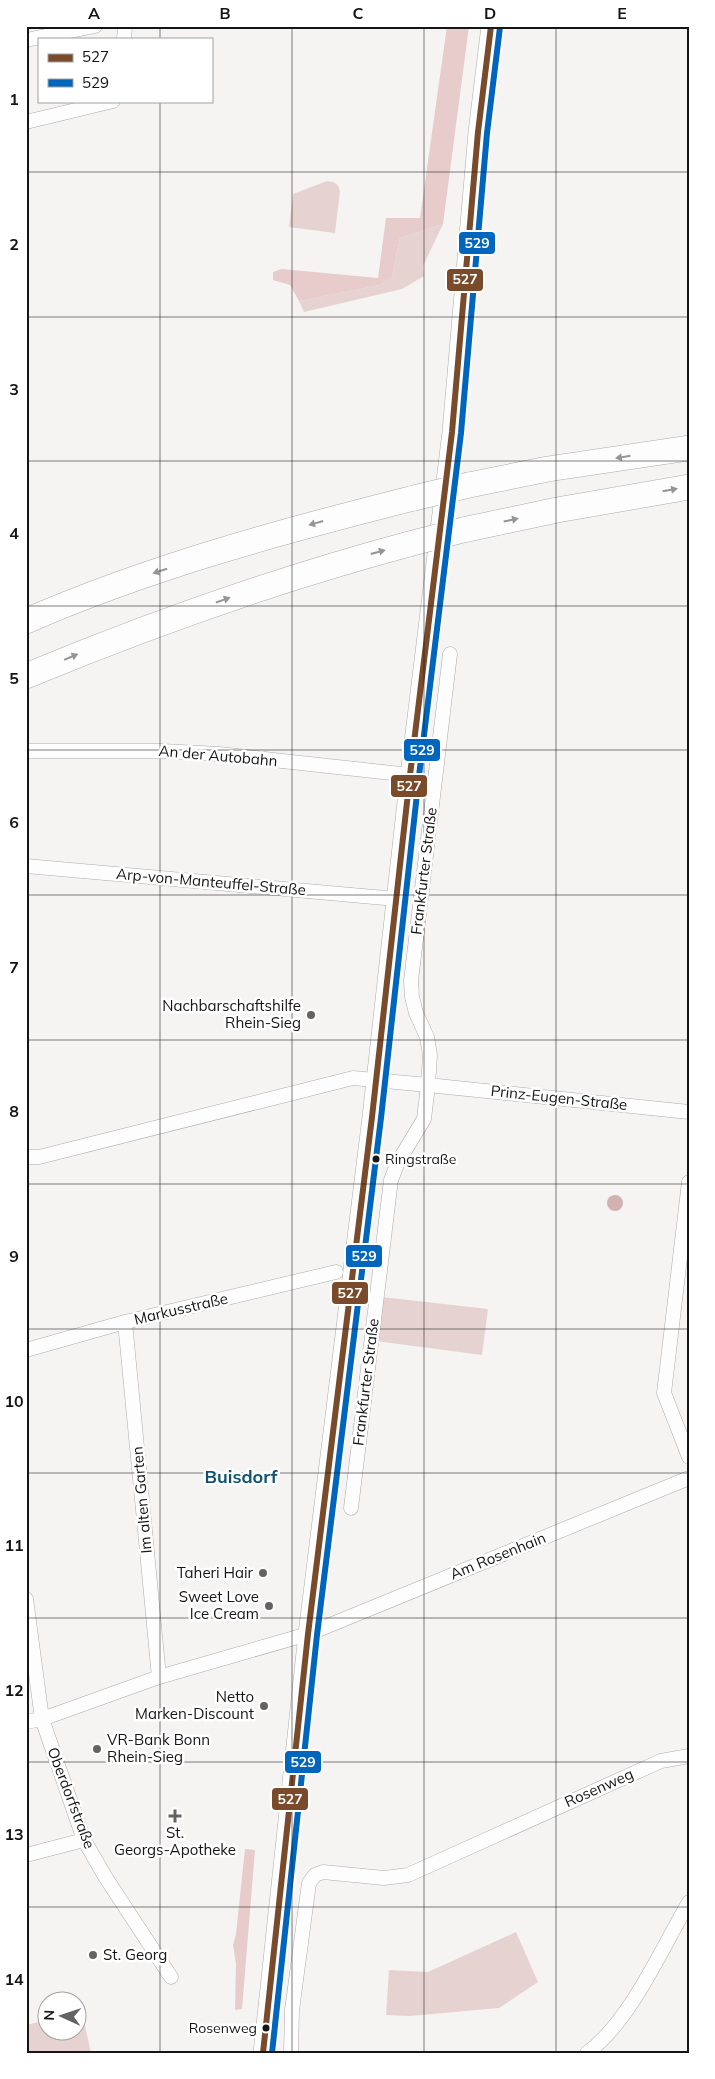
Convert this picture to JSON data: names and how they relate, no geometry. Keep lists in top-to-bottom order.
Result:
{
  "streets": {
    "main road": ["Frankfurter Straße"],
    "street": [
      "An der Autobahn",
      "Arp-von-Manteuffel-Straße",
      "Prinz-Eugen-Straße",
      "Markusstraße",
      "Im alten Garten",
      "Am Rosenhain",
      "Rosenweg",
      "Oberdorfstraße"
    ]
  },
  "crossings": [
    ["An der Autobahn", "Frankfurter Straße"],
    ["Frankfurter Straße", "Arp-von-Manteuffel-Straße"],
    ["Frankfurter Straße", "Prinz-Eugen-Straße"],
    ["Frankfurter Straße", "Am Rosenhain"],
    ["Markusstraße", "Im alten Garten"],
    ["Im alten Garten", "Am Rosenhain"],
    ["Am Rosenhain", "Oberdorfstraße"]
  ],
  "districts": ["Buisdorf"],
  "places": {
    "other": [
      "Nachbarschaftshilfe Rhein-Sieg",
      "Ringstraße",
      "Taheri Hair",
      "Sweet Love Ice Cream",
      "Netto Marken-Discount",
      "VR-Bank Bonn Rhein-Sieg",
      "St. Georg",
      "Rosenweg"
    ],
    "health": ["St. Georgs-Apotheke"]
  },
  "lines": ["transit line 527", "transit line 529"],
  "legend": ["527", "529"],
  "north": "left",
  "grid": {
    "columns": [
      "A",
      "B",
      "C",
      "D",
      "E"
    ],
    "rows": [
      "1",
      "2",
      "3",
      "4",
      "5",
      "6",
      "7",
      "8",
      "9",
      "10",
      "11",
      "12",
      "13",
      "14"
    ]
  }
}
